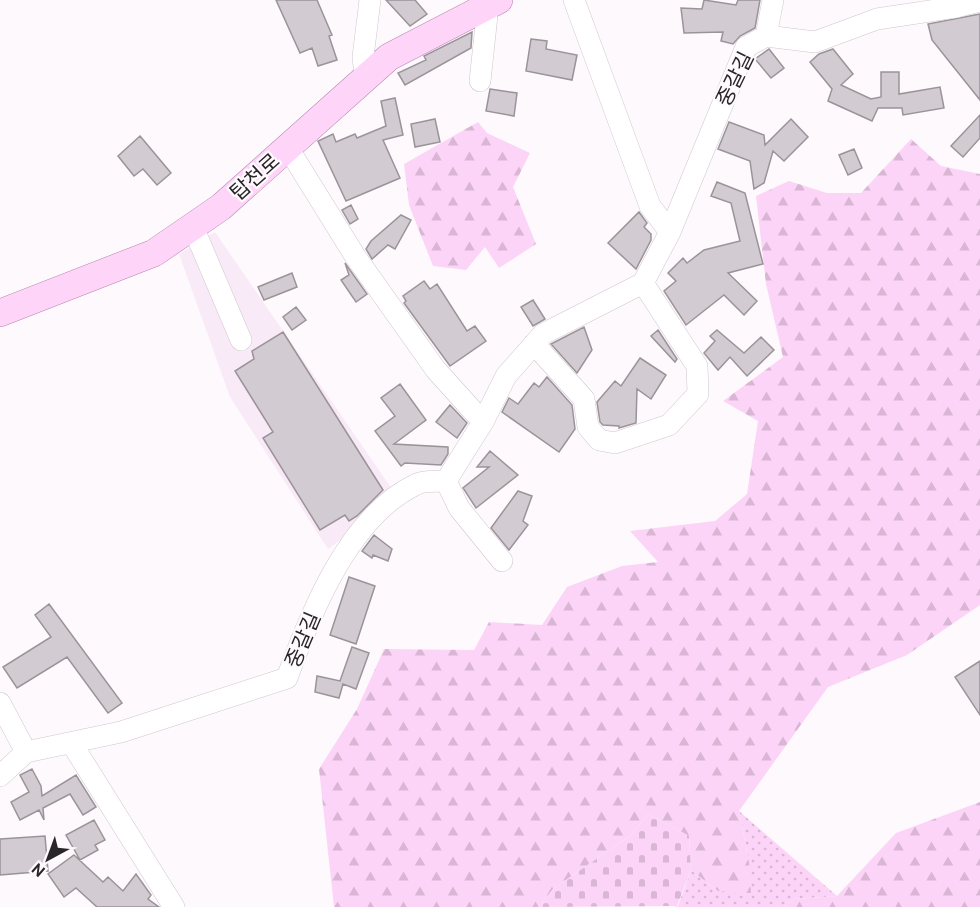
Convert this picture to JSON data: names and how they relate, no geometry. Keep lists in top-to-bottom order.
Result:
{
  "streets": {
    "main road": ["탑천로"],
    "street": ["중갈길"]
  },
  "north": "bottom left"
}
